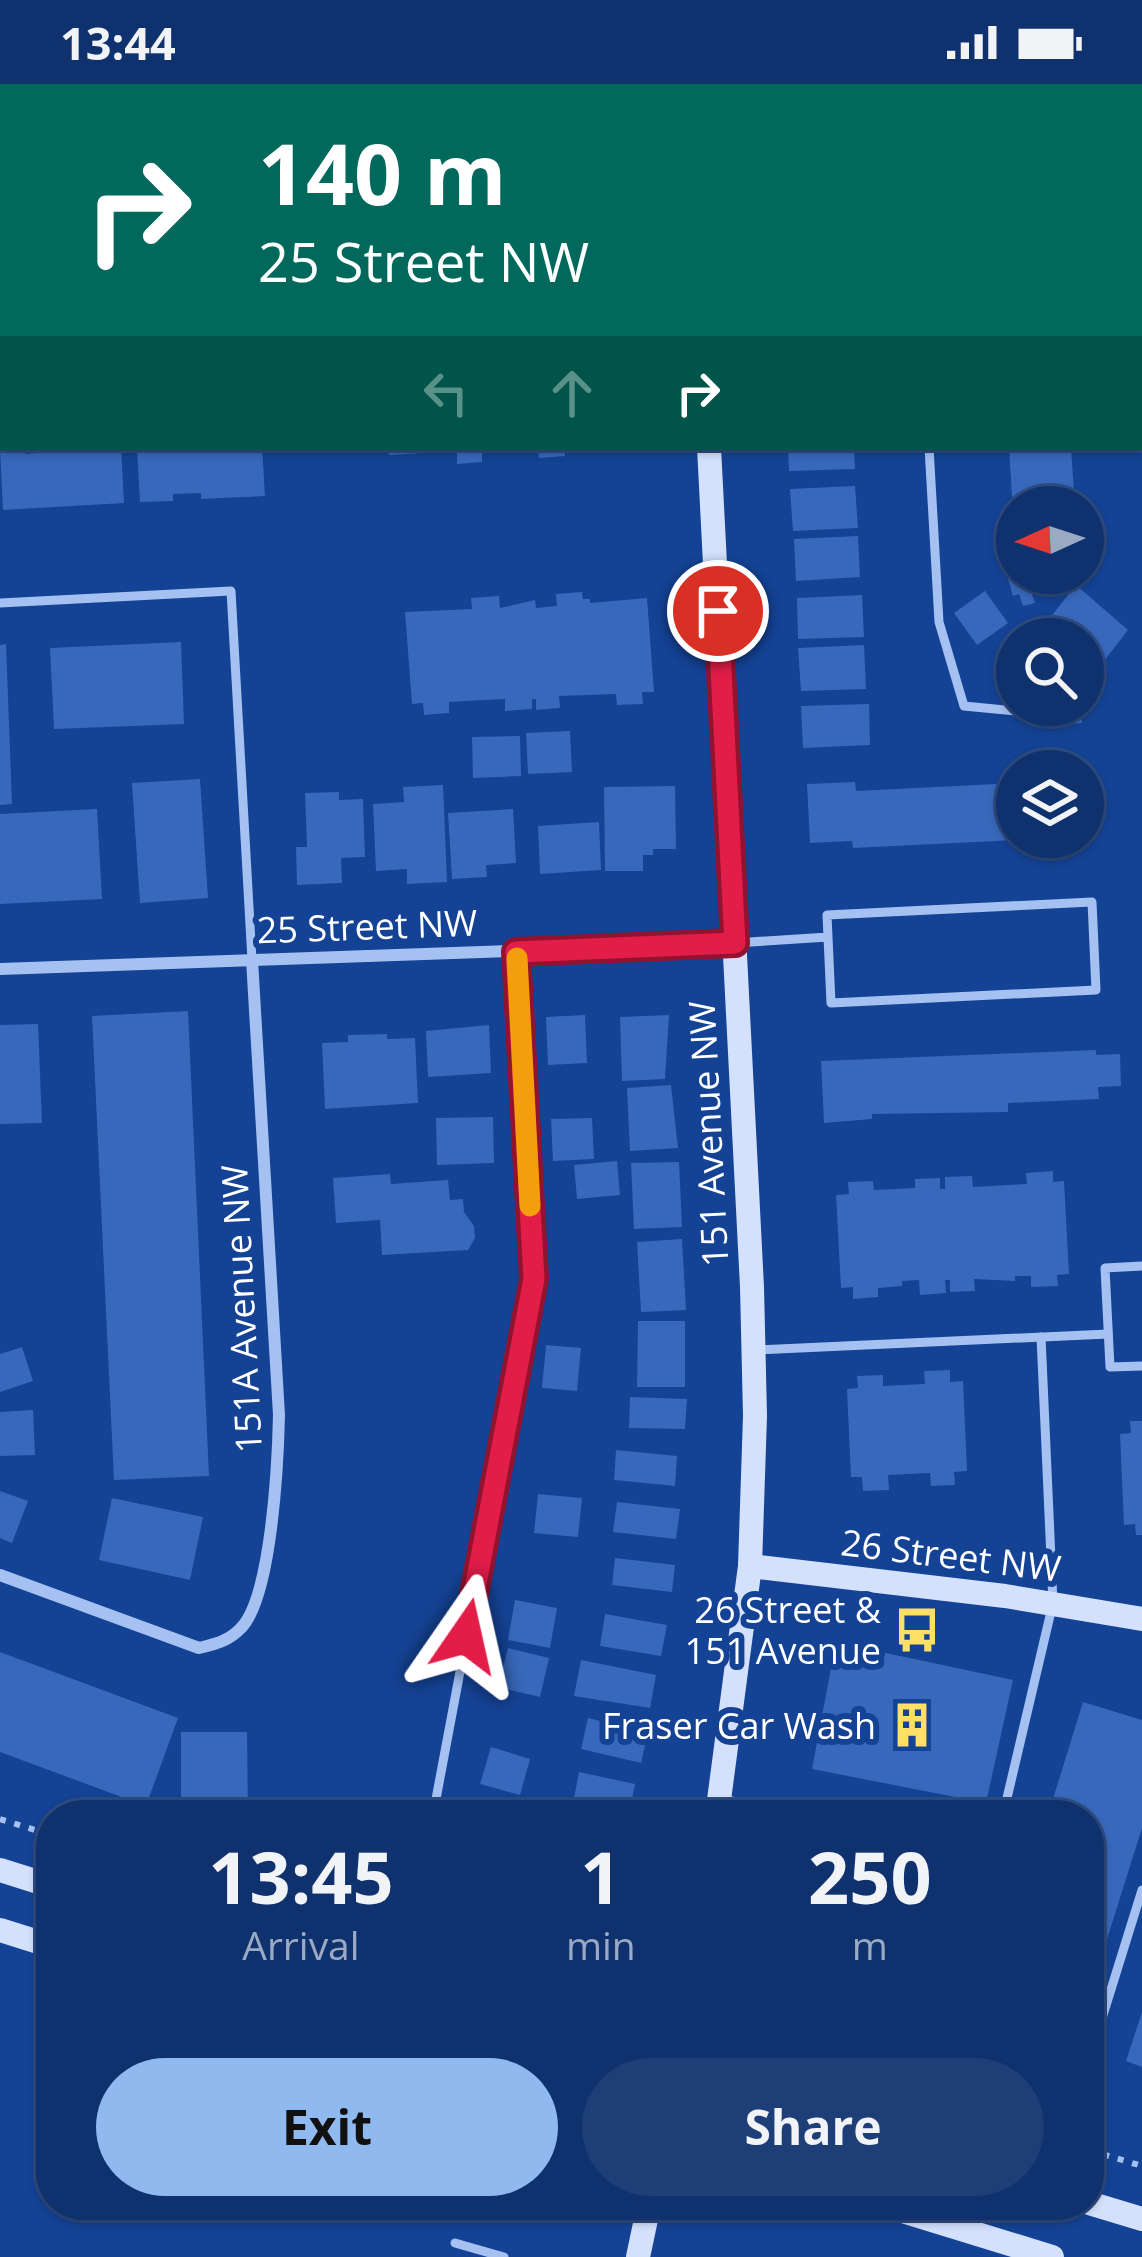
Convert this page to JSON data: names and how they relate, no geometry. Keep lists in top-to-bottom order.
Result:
{
  "streets": {
    "street": [
      "25 Street NW",
      "151 Avenue NW",
      "151A Avenue NW",
      "26 Street NW"
    ]
  },
  "crossings": [
    ["25 Street NW", "151 Avenue NW"],
    ["25 Street NW", "151A Avenue NW"],
    ["151 Avenue NW", "26 Street NW"]
  ],
  "places": {
    "bus stop": ["26 Street & 151 Avenue"],
    "building": ["Fraser Car Wash"]
  },
  "north": "left",
  "page": {
    "status": "13:44",
    "turn": ["140 m", "25 Street NW"],
    "eta": [
      "13:45",
      "Arrival",
      "1",
      "min",
      "250",
      "m"
    ],
    "buttons": ["Exit", "Share"]
  }
}
